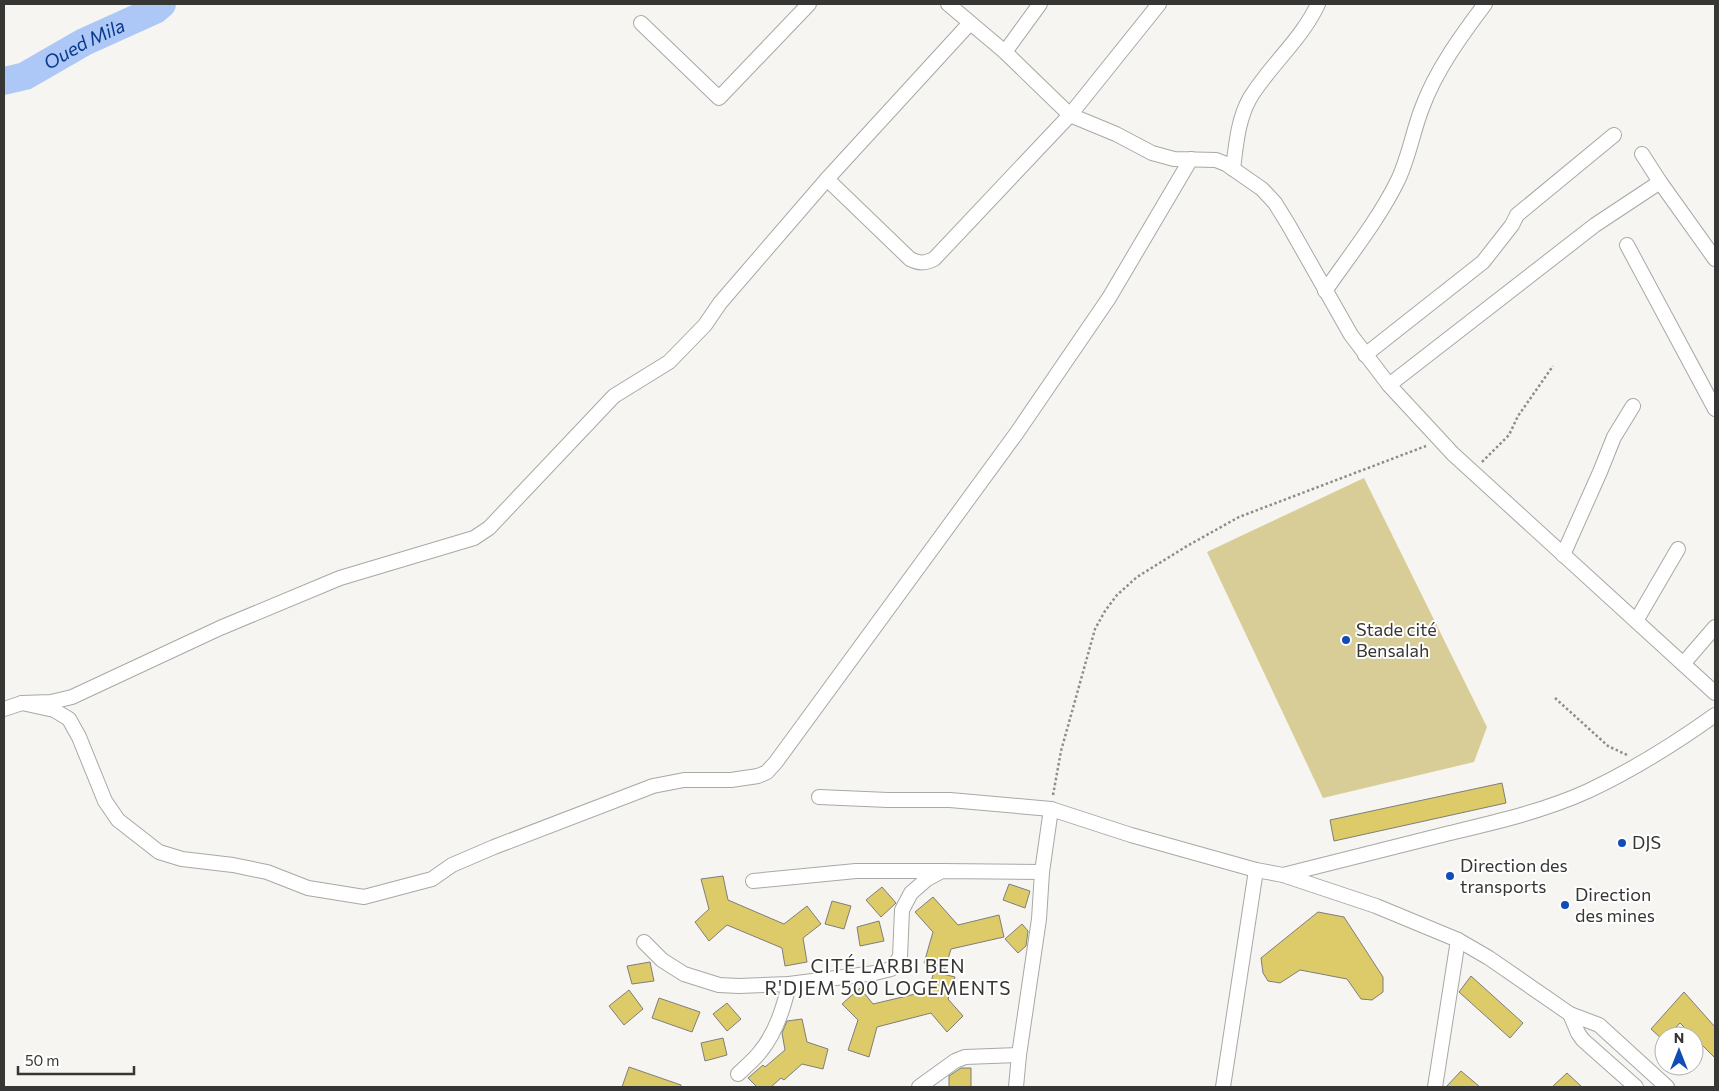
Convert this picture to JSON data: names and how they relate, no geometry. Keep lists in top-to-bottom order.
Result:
{
  "districts": ["CITÉ LARBI BEN R'DJEM 500 LOGEMENTS"],
  "water": ["Oued Mila"],
  "places": [
    "Stade cité Bensalah",
    "DJS",
    "Direction des transports",
    "Direction des mines"
  ],
  "scale_bar": "50 m",
  "north": "top"
}
